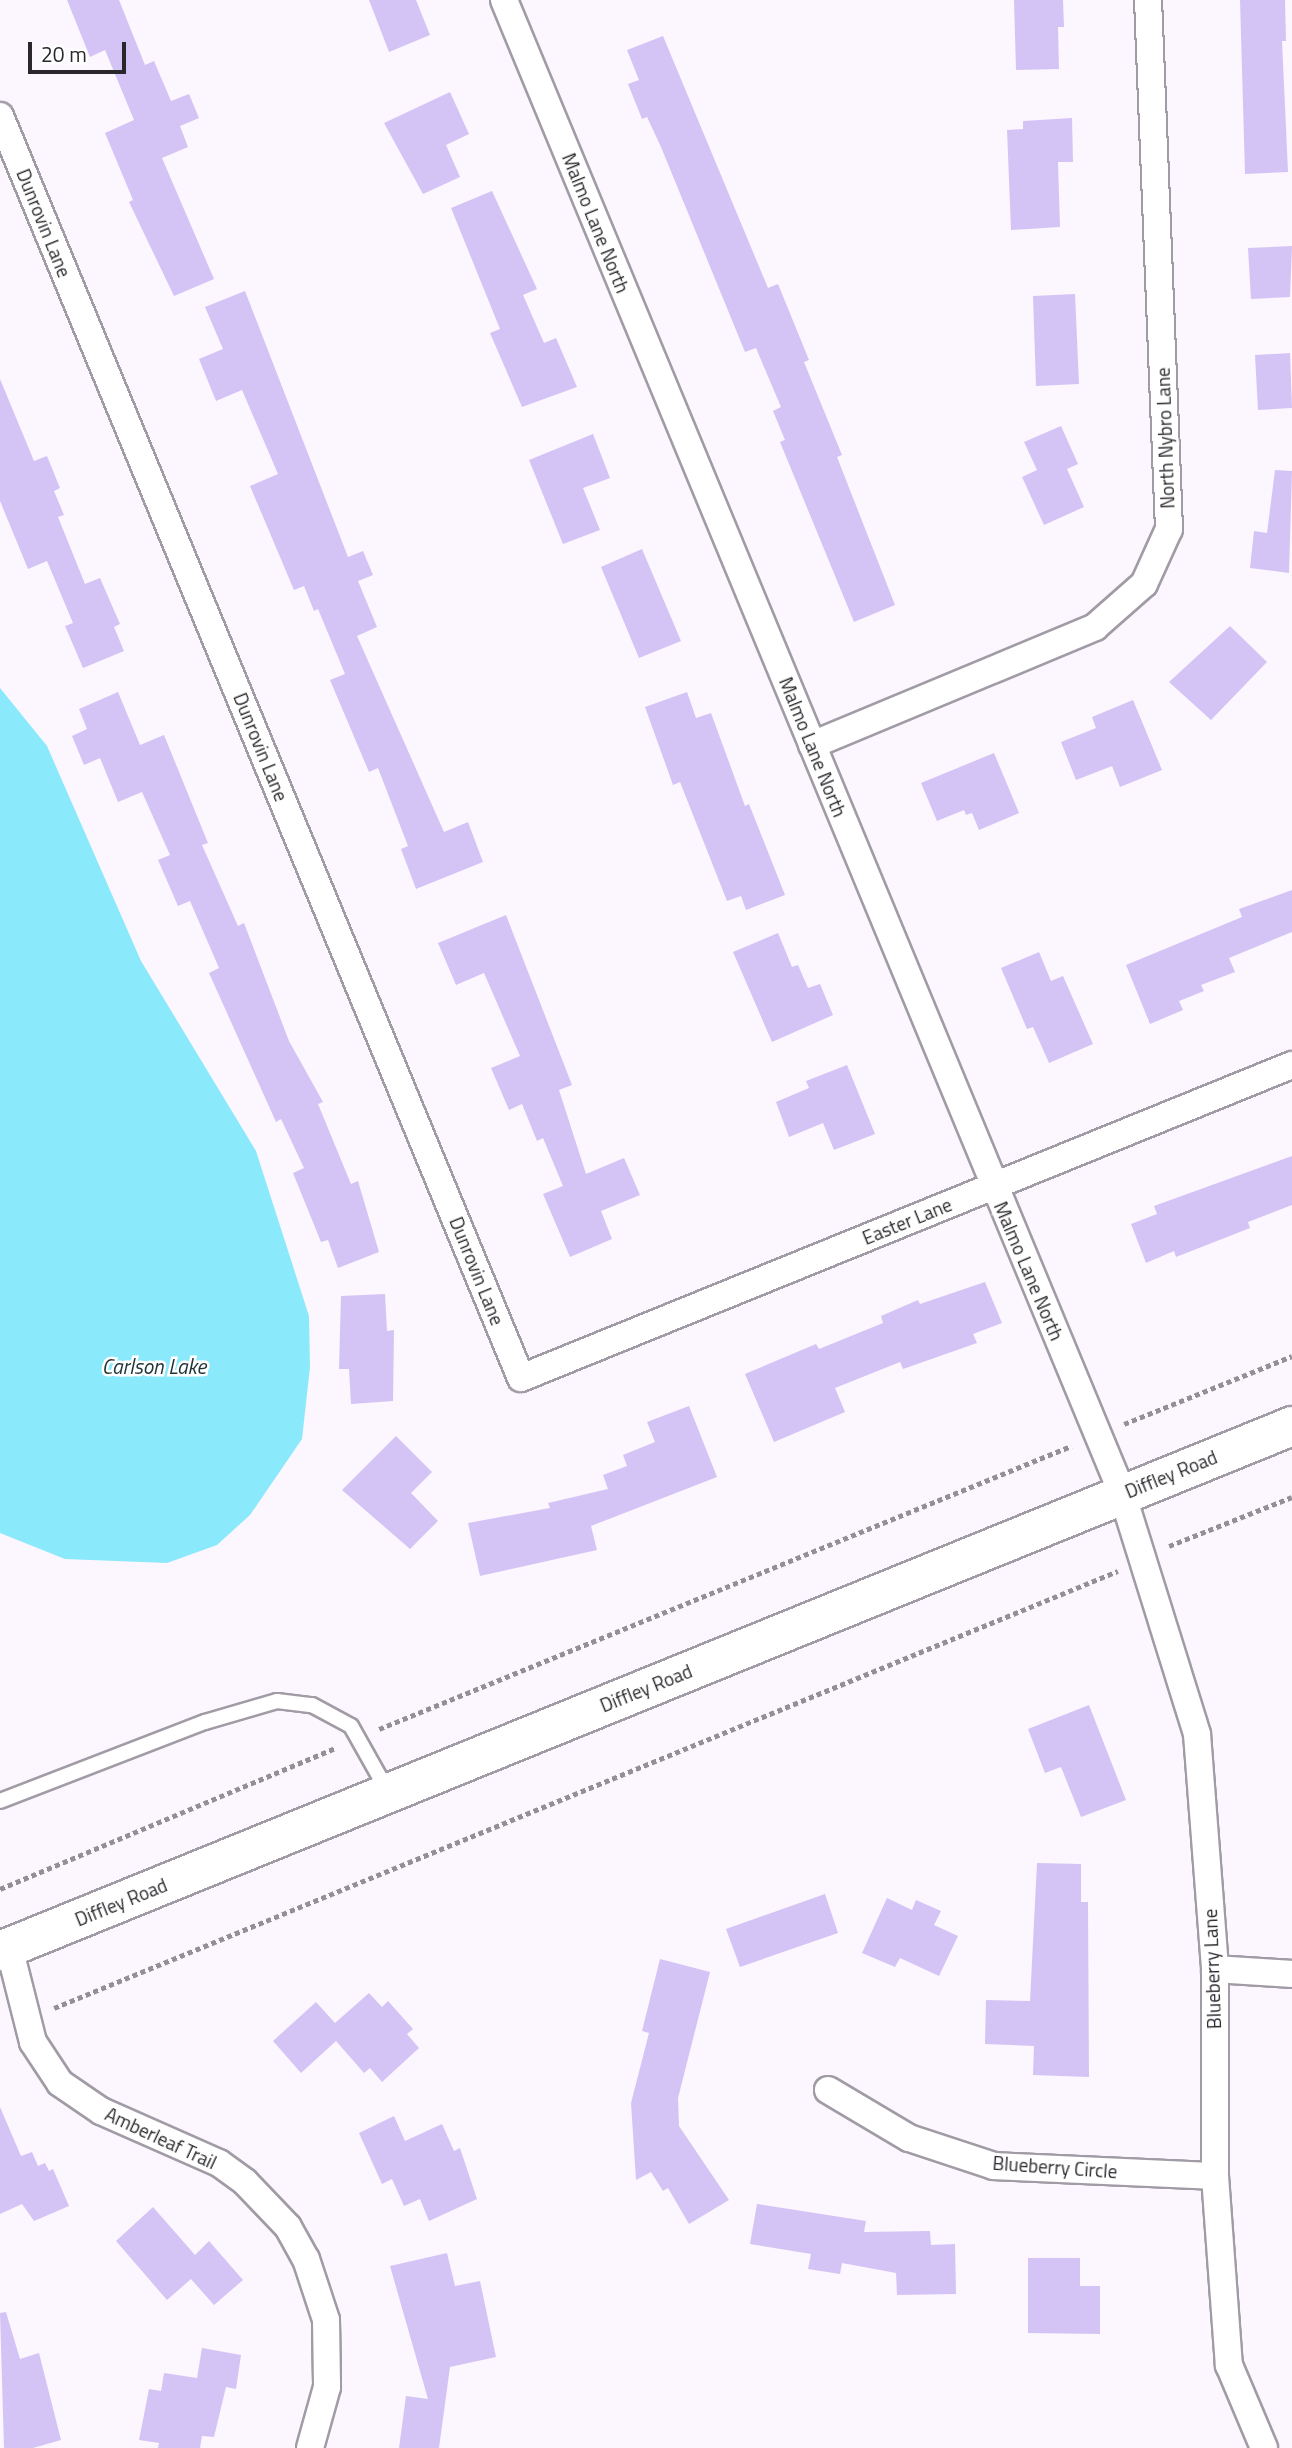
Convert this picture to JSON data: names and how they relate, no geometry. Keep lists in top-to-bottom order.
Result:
{
  "streets": {
    "main road": ["Diffley Road"],
    "street": [
      "Dunrovin Lane",
      "Malmo Lane North",
      "North Nybro Lane",
      "Easter Lane",
      "Blueberry Lane",
      "Amberleaf Trail",
      "Blueberry Circle"
    ]
  },
  "crossings": [
    ["Dunrovin Lane", "Easter Lane"],
    ["Malmo Lane North", "North Nybro Lane"],
    ["Malmo Lane North", "Easter Lane"],
    ["Malmo Lane North", "Diffley Road"],
    ["Malmo Lane North", "Blueberry Lane"],
    ["Diffley Road", "Blueberry Lane"],
    ["Diffley Road", "Amberleaf Trail"],
    ["Blueberry Lane", "Blueberry Circle"]
  ],
  "water": ["Carlson Lake"],
  "scale_bar": "20 m"
}
